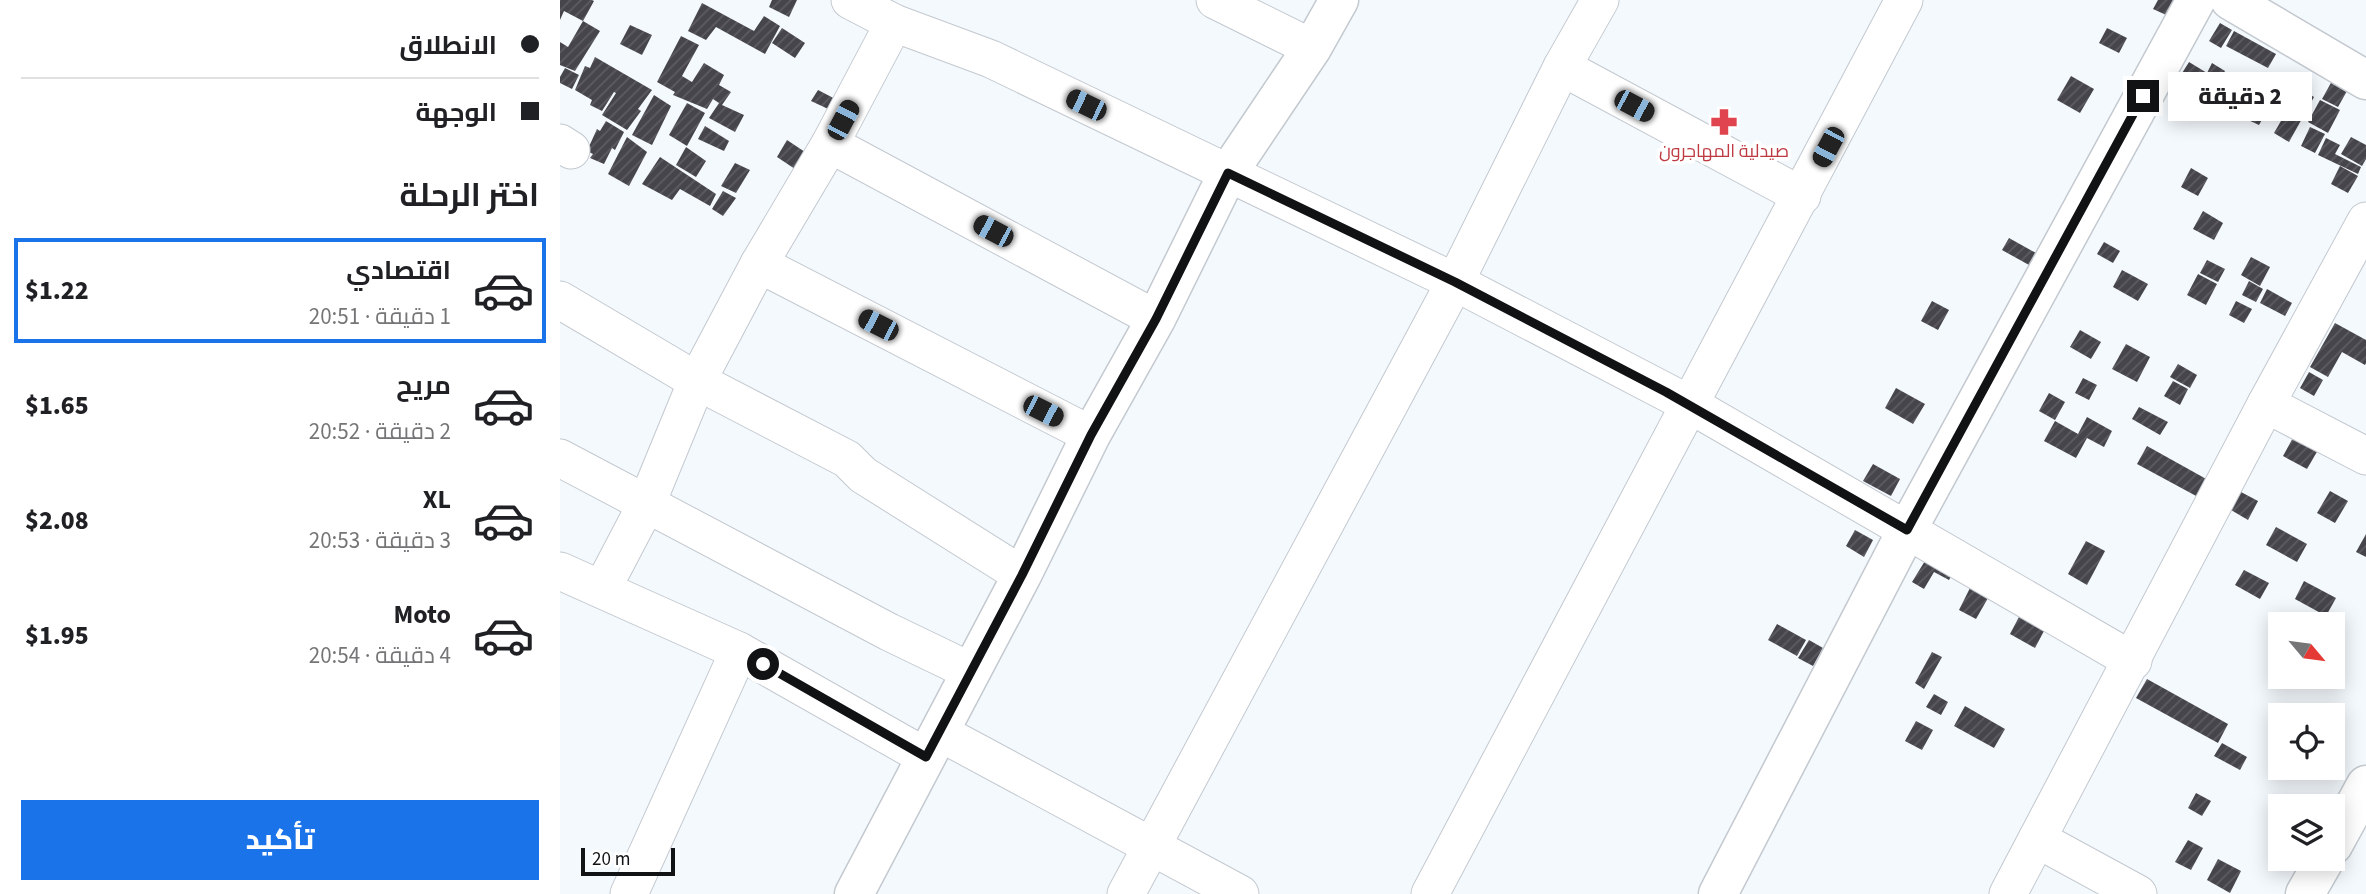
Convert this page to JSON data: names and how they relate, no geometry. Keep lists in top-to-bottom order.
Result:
{
  "places": {
    "pharmacy": ["صيدلية المهاجرون"]
  },
  "scale_bar": "20 m",
  "north": "bottom right",
  "page": {
    "banner": ["الانطلاق", "الوجهة"],
    "bubble": "2 دقيقة",
    "heading": "اختر الرحلة",
    "list": [
      {
        "name": "اقتصادي",
        "note": "1 دقيقة · 20:51",
        "value": "$1.22"
      },
      {
        "name": "مريح",
        "note": "2 دقيقة · 20:52",
        "value": "$1.65"
      },
      {
        "name": "XL",
        "note": "3 دقيقة · 20:53",
        "value": "$2.08"
      },
      {
        "name": "Moto",
        "note": "4 دقيقة · 20:54",
        "value": "$1.95"
      }
    ],
    "buttons": "تأكيد",
    "scale": "20 m"
  }
}
